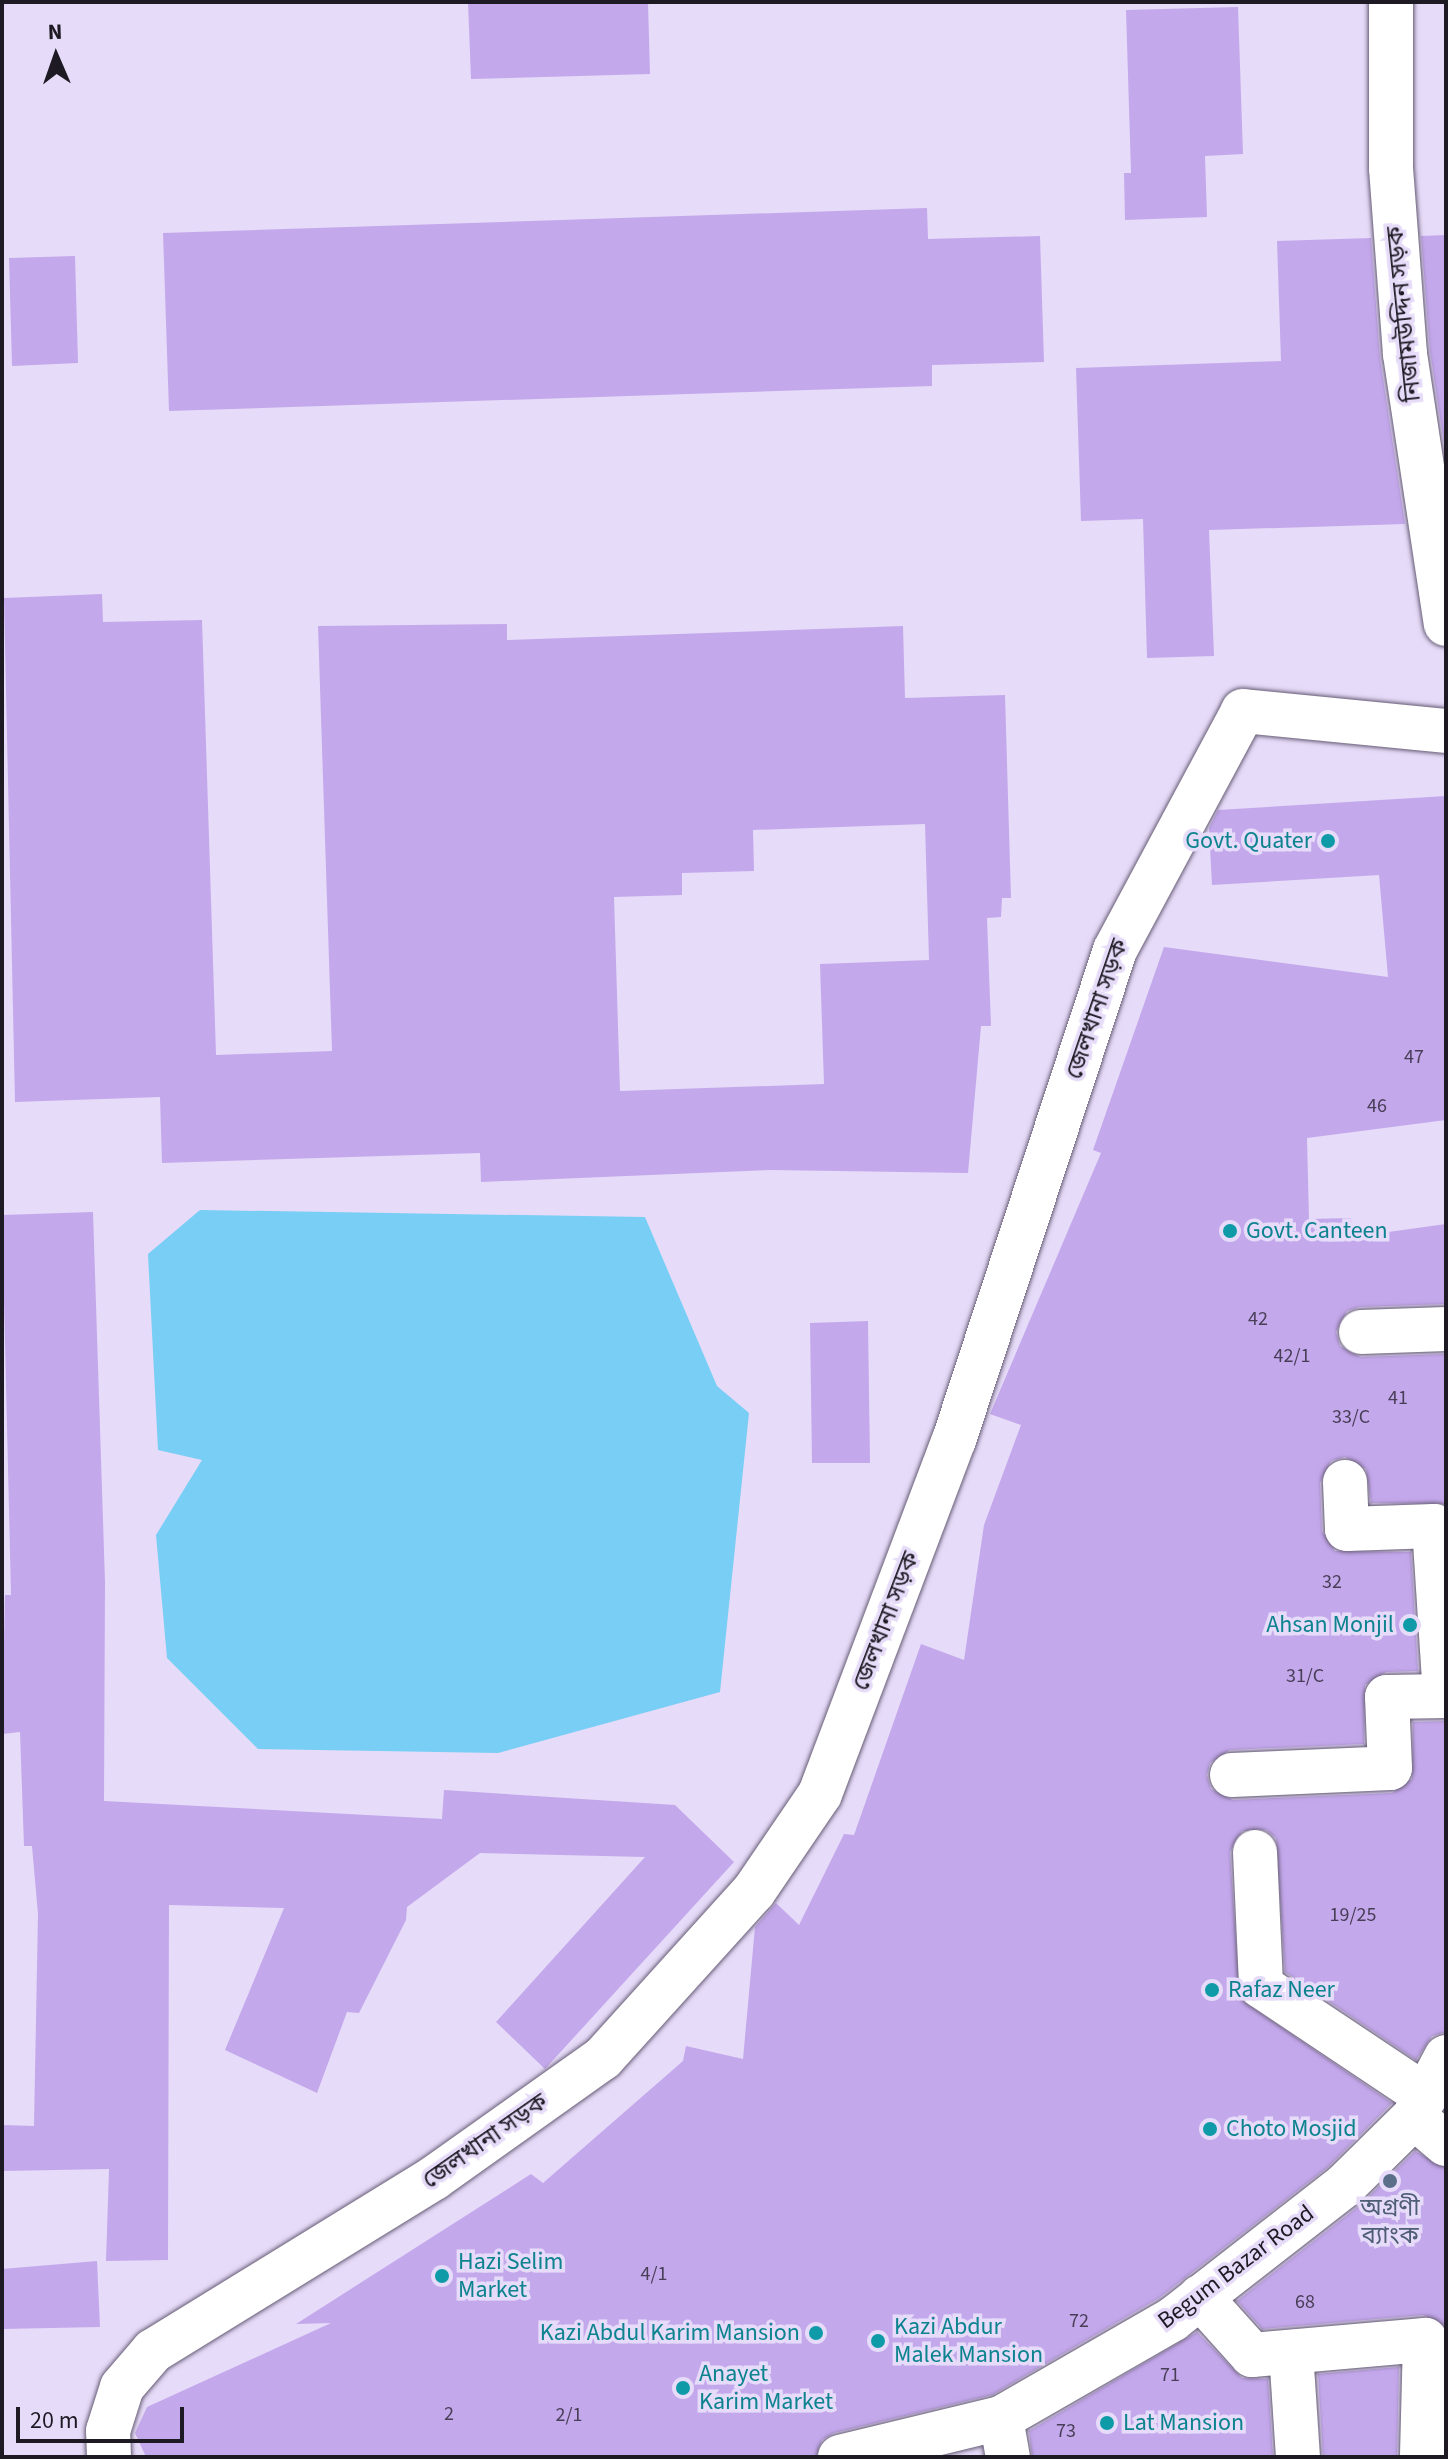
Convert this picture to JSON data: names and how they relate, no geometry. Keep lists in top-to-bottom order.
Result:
{
  "streets": {
    "street": ["নিজামউদ্দিন সড়ক", "জেলখানা সড়ক", "Begum Bazar Road"]
  },
  "places": [
    "Govt. Quater",
    "Govt. Canteen",
    "Ahsan Monjil",
    "Rafaz Neer",
    "Choto Mosjid",
    "অগ্রণী ব্যাংক",
    "Hazi Selim Market",
    "Kazi Abdul Karim Mansion",
    "Kazi Abdur Malek Mansion",
    "Anayet Karim Market",
    "Lat Mansion"
  ],
  "house_numbers": [
    "47",
    "46",
    "42",
    "42/1",
    "41",
    "33/C",
    "32",
    "31/C",
    "19/25",
    "4/1",
    "68",
    "72",
    "71",
    "2",
    "2/1",
    "73"
  ],
  "scale_bar": "20 m",
  "north": "top"
}
